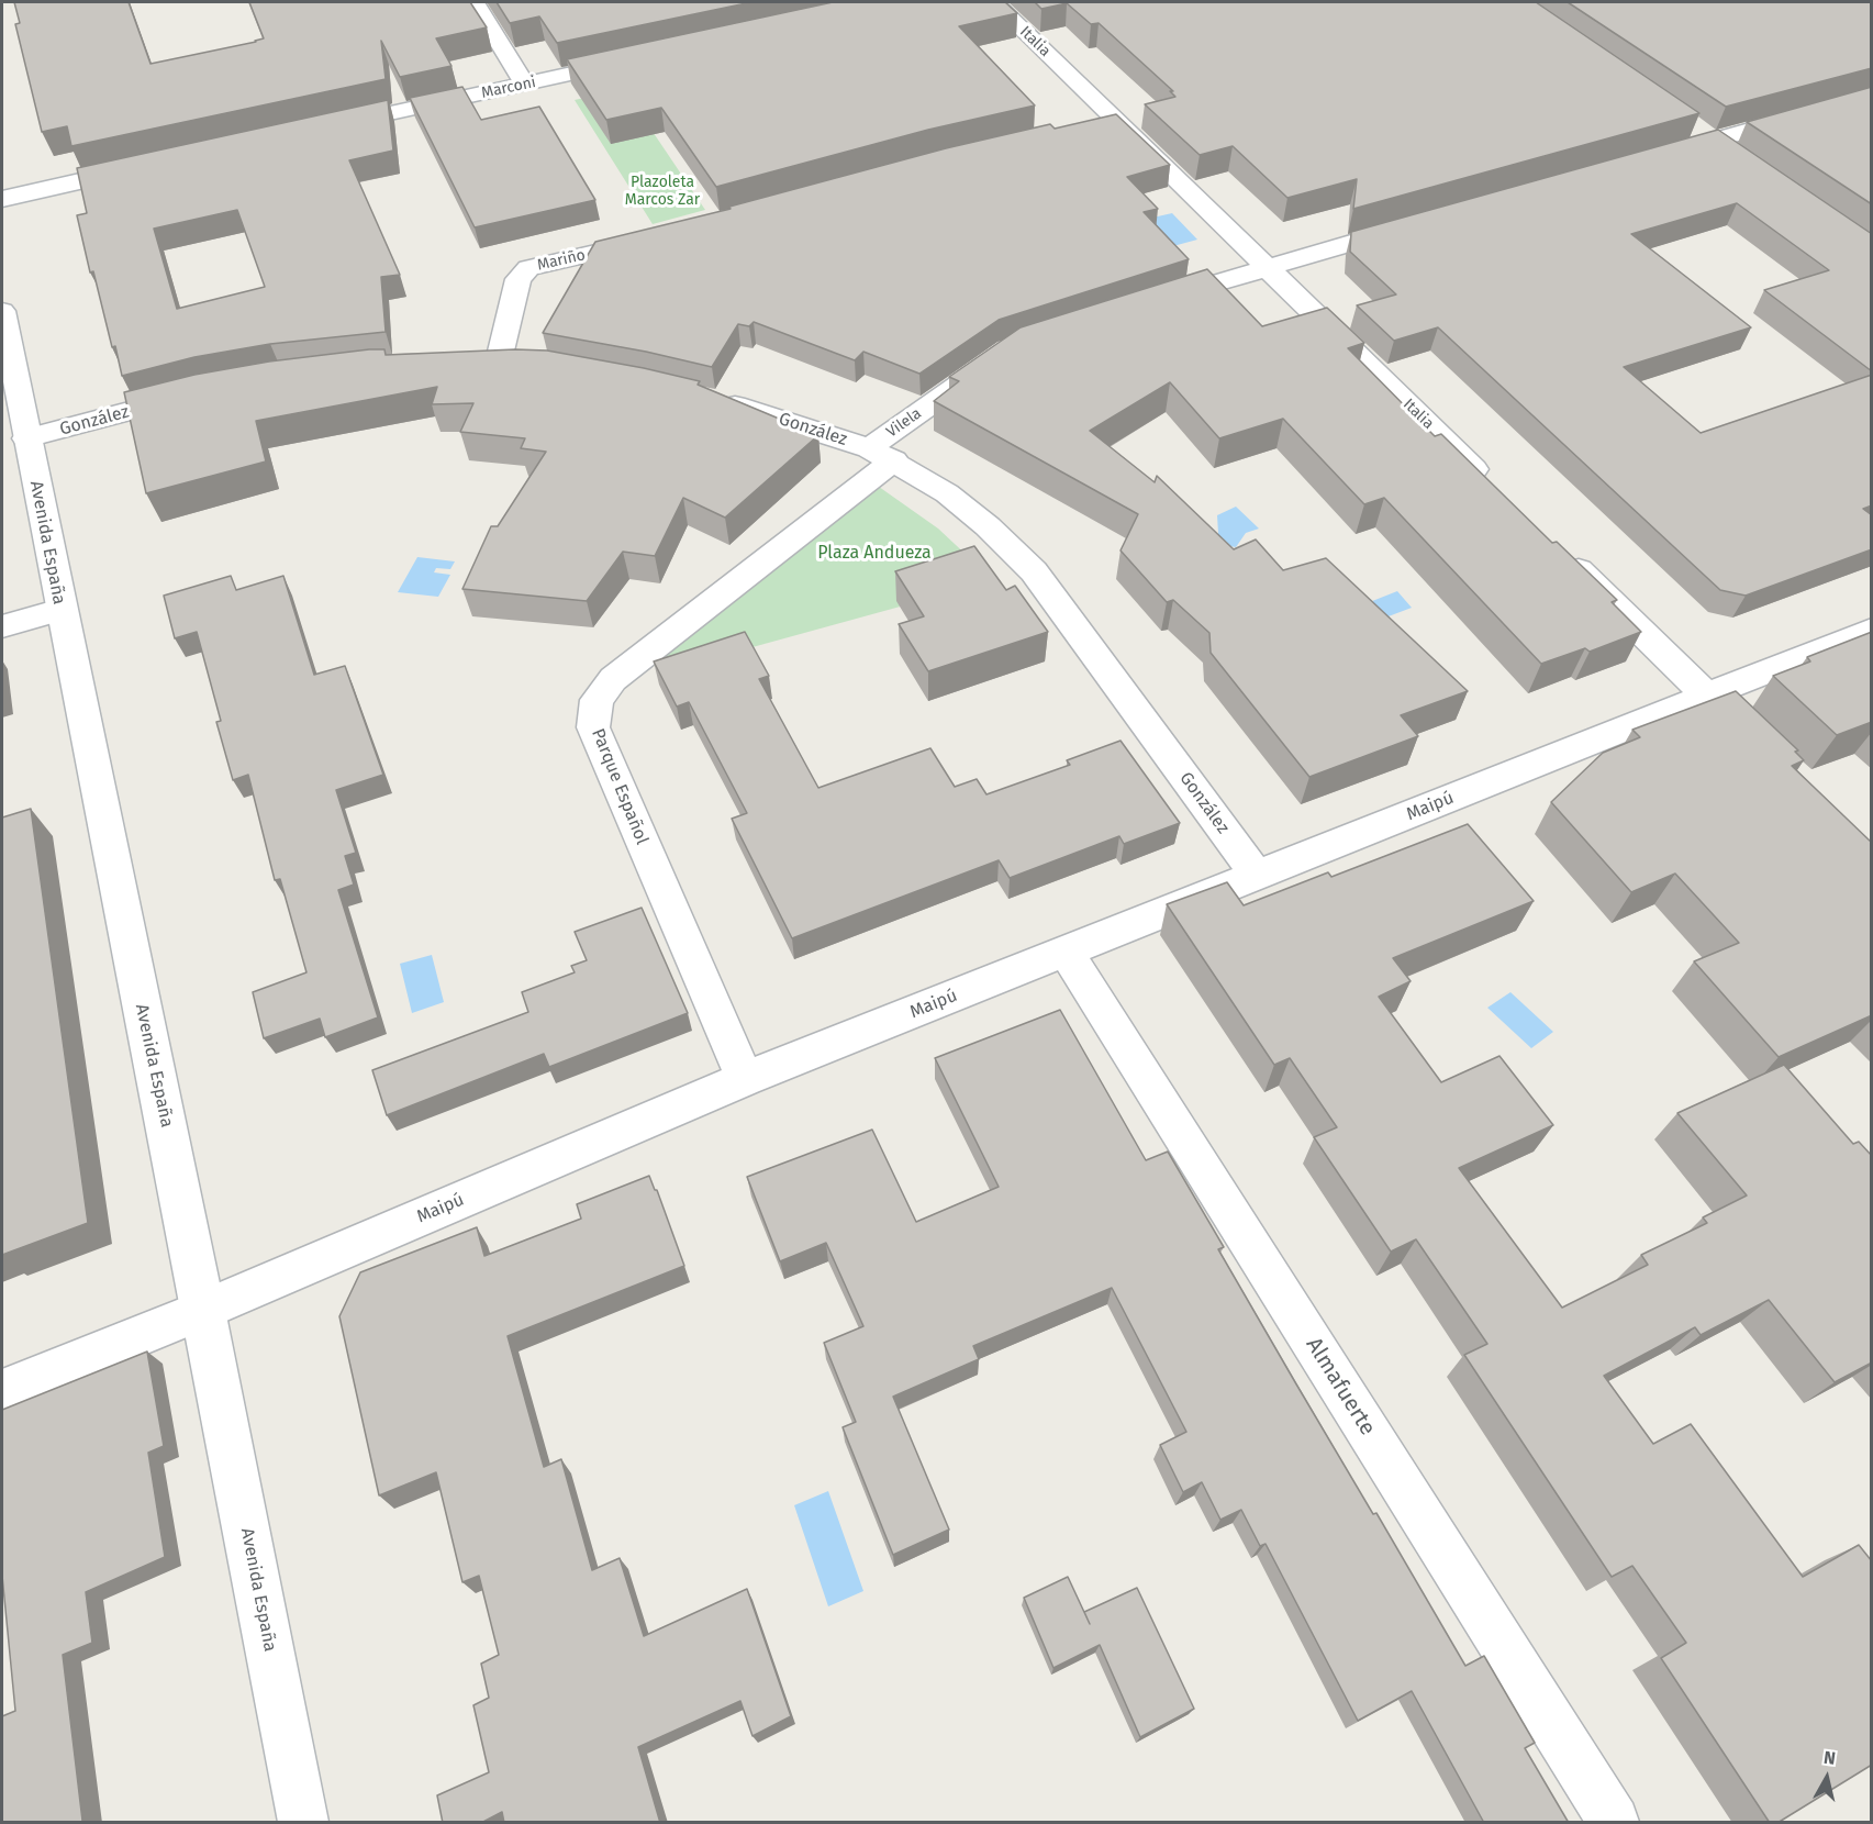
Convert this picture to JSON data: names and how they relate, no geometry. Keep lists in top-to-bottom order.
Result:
{
  "streets": {
    "street": [
      "Italia",
      "Marconi",
      "Mariño",
      "González",
      "Vilela",
      "Avenida España",
      "Parque Español",
      "Maipú",
      "Almafuerte"
    ]
  },
  "crossings": [
    ["González", "Vilela"],
    ["González", "Avenida España"],
    ["González", "Parque Español"],
    ["González", "Maipú"],
    ["Vilela", "Parque Español"],
    ["Avenida España", "Maipú"],
    ["Parque Español", "Maipú"],
    ["Maipú", "Almafuerte"]
  ],
  "parks": ["Plazoleta Marcos Zar", "Plaza Andueza"],
  "north": "top"
}
